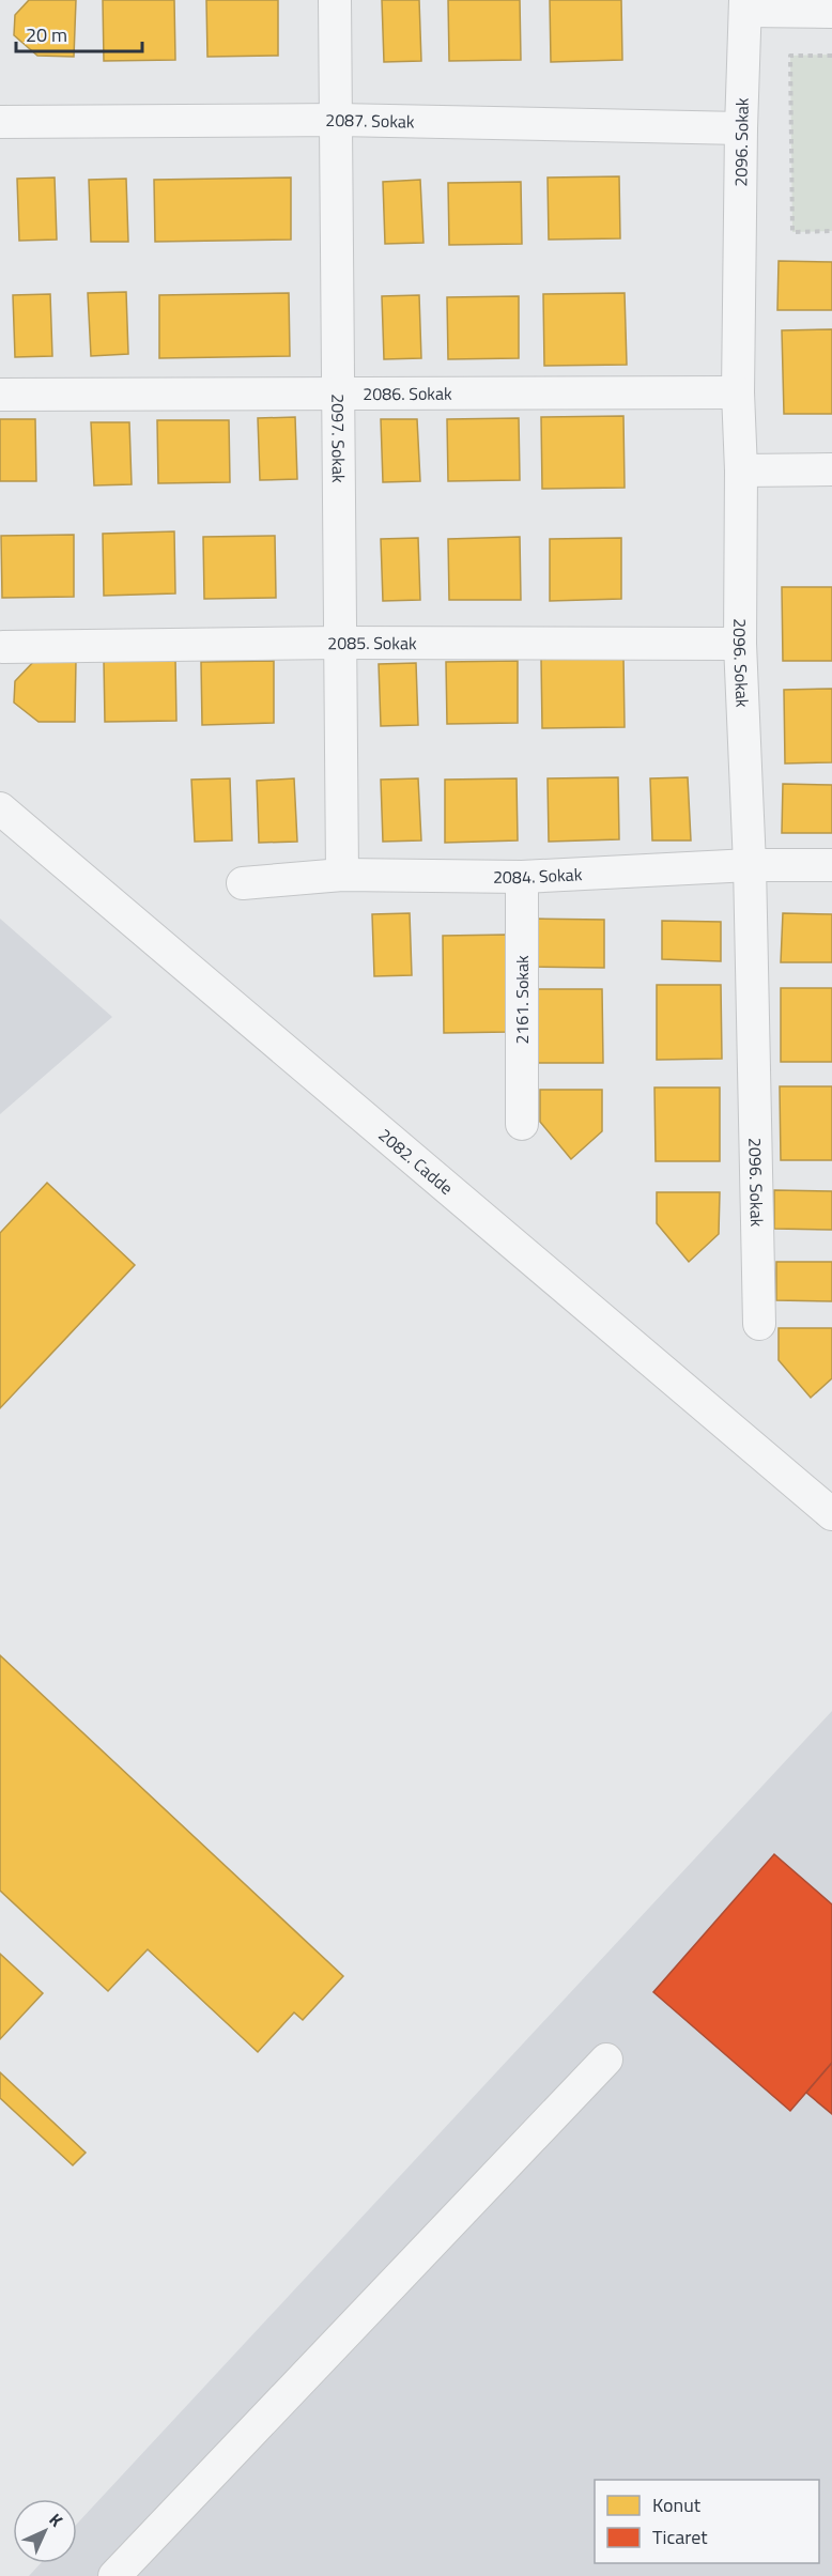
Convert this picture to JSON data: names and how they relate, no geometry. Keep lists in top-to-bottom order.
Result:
{
  "streets": {
    "street": [
      "2087. Sokak",
      "2096. Sokak",
      "2086. Sokak",
      "2097. Sokak",
      "2085. Sokak",
      "2084. Sokak",
      "2161. Sokak",
      "2082. Cadde"
    ]
  },
  "crossings": [
    ["2087. Sokak", "2096. Sokak"],
    ["2087. Sokak", "2097. Sokak"],
    ["2096. Sokak", "2086. Sokak"],
    ["2096. Sokak", "2085. Sokak"],
    ["2096. Sokak", "2084. Sokak"],
    ["2086. Sokak", "2097. Sokak"],
    ["2097. Sokak", "2085. Sokak"],
    ["2097. Sokak", "2084. Sokak"],
    ["2084. Sokak", "2161. Sokak"]
  ],
  "legend": ["Konut", "Ticaret"],
  "scale_bar": "20 m",
  "north": "top right"
}
